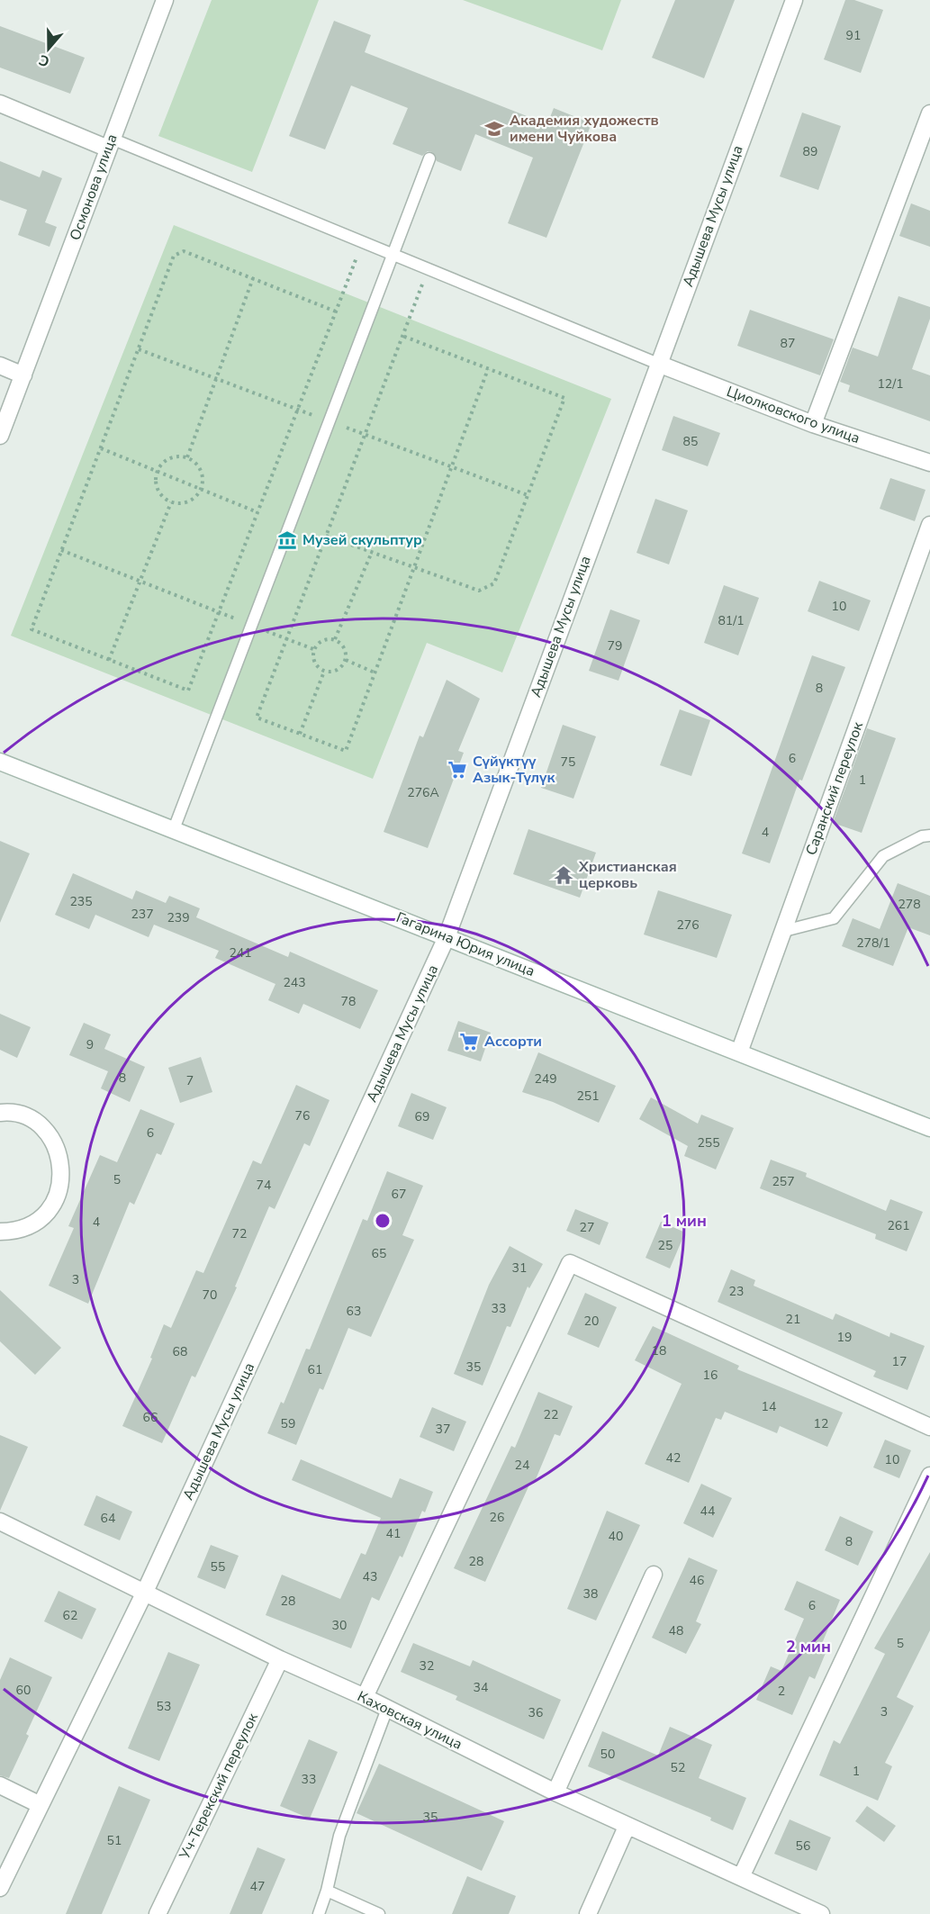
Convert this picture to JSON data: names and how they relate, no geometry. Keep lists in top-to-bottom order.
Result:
{
  "streets": {
    "street": [
      "Осмонова улица",
      "Адышева Мусы улица",
      "Циолковского улица",
      "Саранский переулок",
      "Гагарина Юрия улица",
      "Каховская улица",
      "Уч-Терекский переулок"
    ]
  },
  "crossings": [
    ["Адышева Мусы улица", "Циолковского улица"],
    ["Адышева Мусы улица", "Гагарина Юрия улица"],
    ["Адышева Мусы улица", "Каховская улица"],
    ["Саранский переулок", "Гагарина Юрия улица"],
    ["Каховская улица", "Уч-Терекский переулок"]
  ],
  "places": {
    "school or university": ["Академия художеств имени Чуйкова"],
    "museum": ["Музей скульптур"],
    "supermarket": ["Сүйүктүү Азык-Түлүк", "Ассорти"],
    "temple": ["Христианская церковь"]
  },
  "house_numbers": [
    "91",
    "89",
    "87",
    "12/1",
    "85",
    "10",
    "81/1",
    "79",
    "8",
    "6",
    "75",
    "1",
    "276А",
    "4",
    "235",
    "278",
    "237",
    "239",
    "276",
    "278/1",
    "241",
    "243",
    "78",
    "9",
    "8",
    "249",
    "7",
    "251",
    "76",
    "69",
    "6",
    "255",
    "5",
    "257",
    "74",
    "67",
    "4",
    "261",
    "27",
    "72",
    "25",
    "65",
    "31",
    "3",
    "23",
    "70",
    "33",
    "63",
    "21",
    "20",
    "19",
    "18",
    "68",
    "17",
    "35",
    "61",
    "16",
    "14",
    "22",
    "66",
    "59",
    "12",
    "37",
    "42",
    "10",
    "24",
    "44",
    "26",
    "64",
    "41",
    "40",
    "8",
    "28",
    "55",
    "43",
    "46",
    "38",
    "28",
    "6",
    "62",
    "30",
    "48",
    "5",
    "32",
    "34",
    "60",
    "2",
    "53",
    "3",
    "36",
    "50",
    "52",
    "1",
    "33",
    "35",
    "51",
    "56",
    "47"
  ],
  "north": "bottom",
  "rings": ["1 мин", "2 мин"]
}
